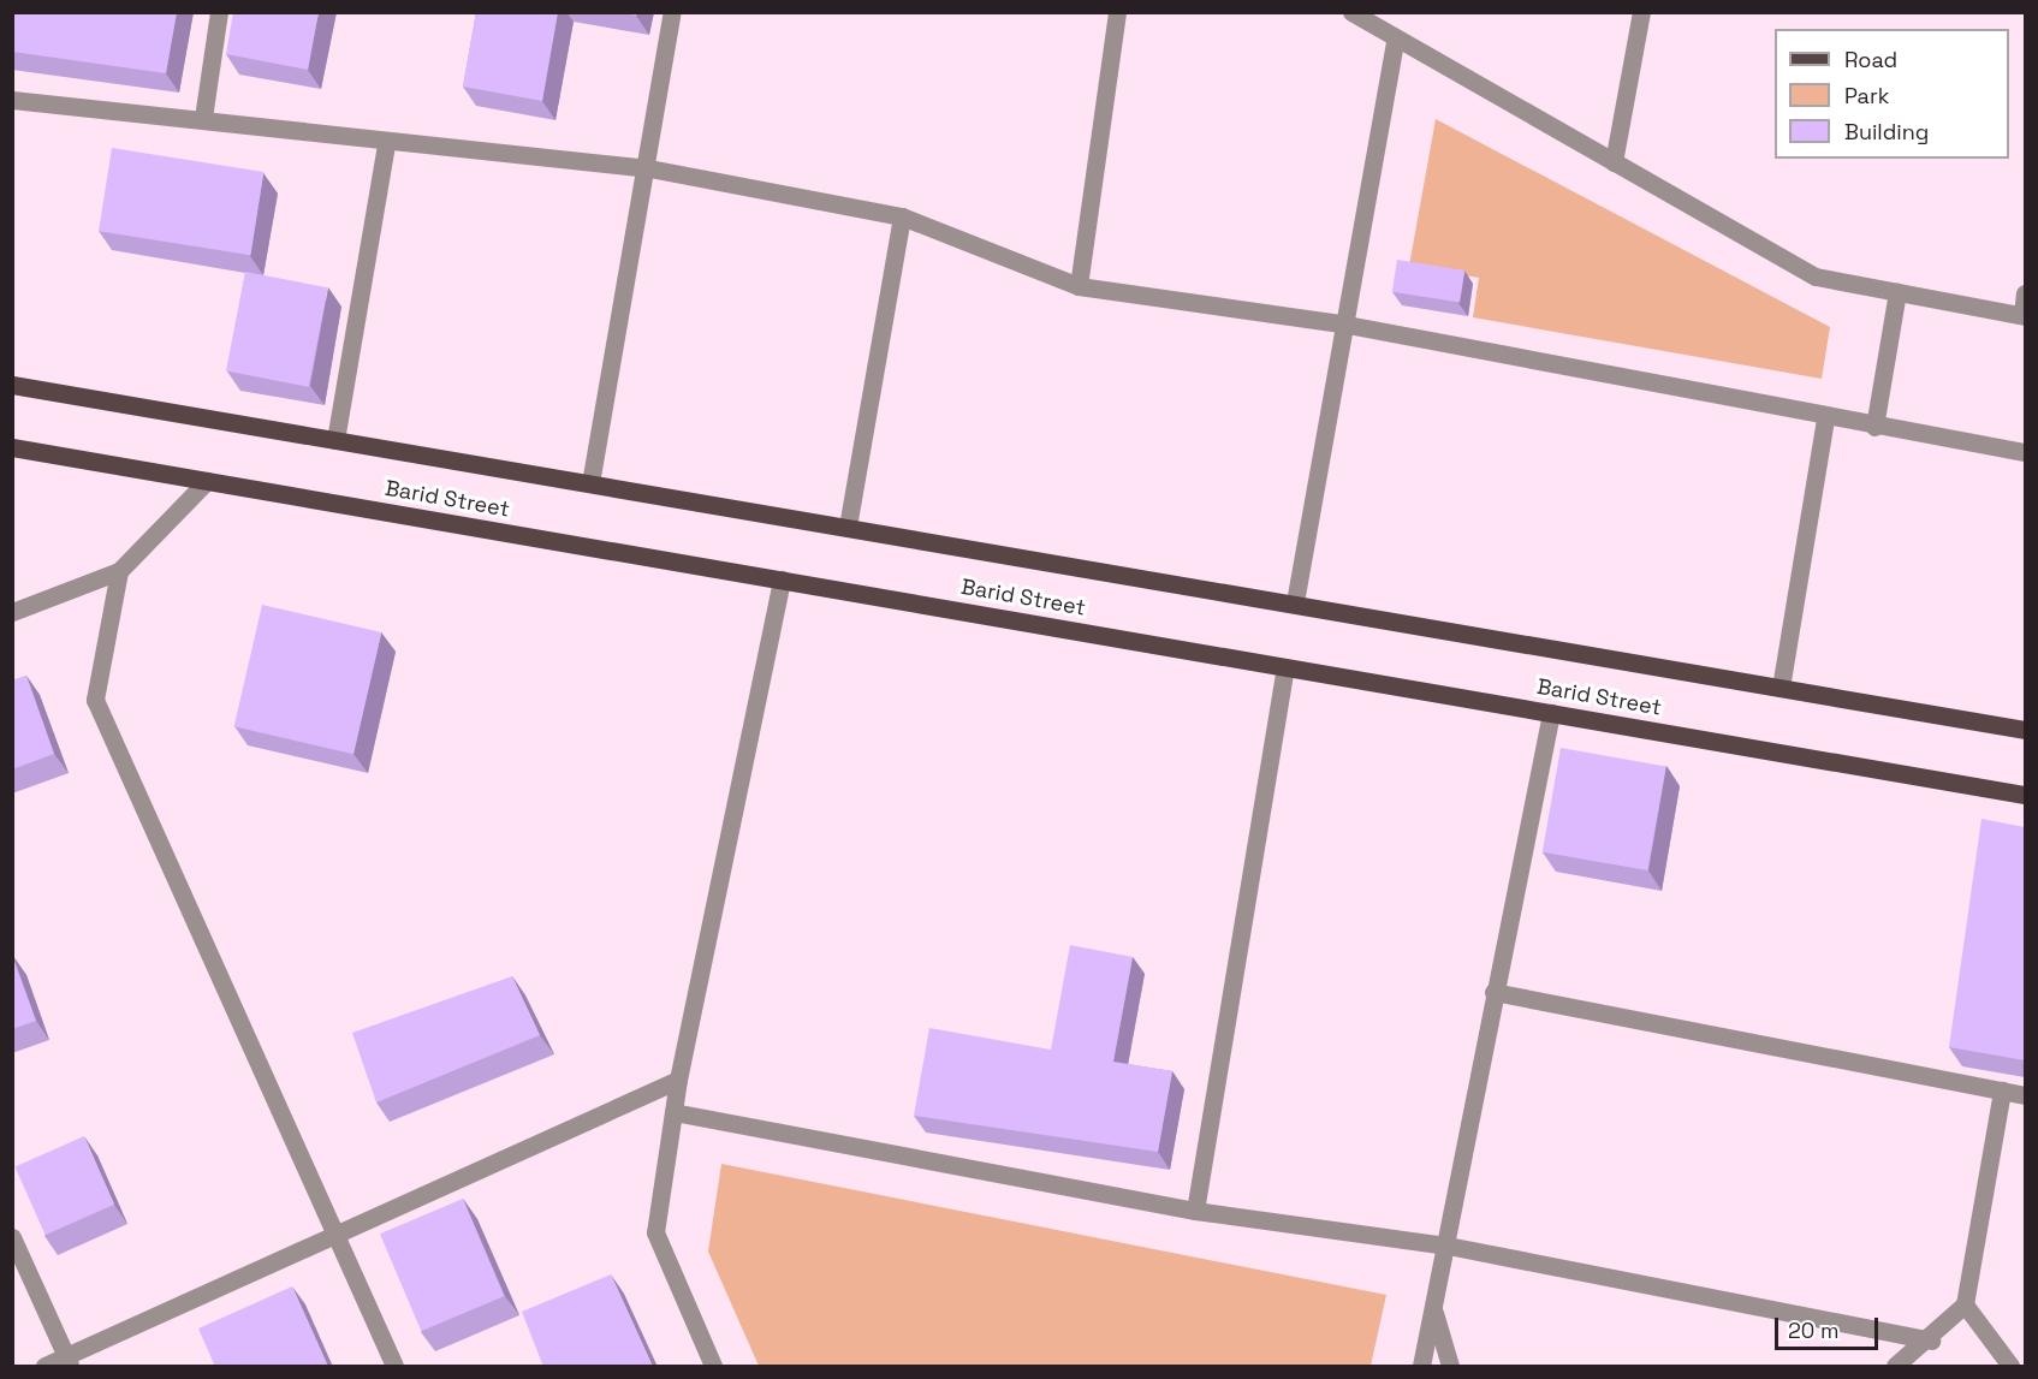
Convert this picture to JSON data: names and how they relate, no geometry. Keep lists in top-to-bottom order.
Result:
{
  "streets": {
    "main road": ["Barid Street"]
  },
  "legend": ["Road", "Park", "Building"],
  "scale_bar": "20 m"
}
